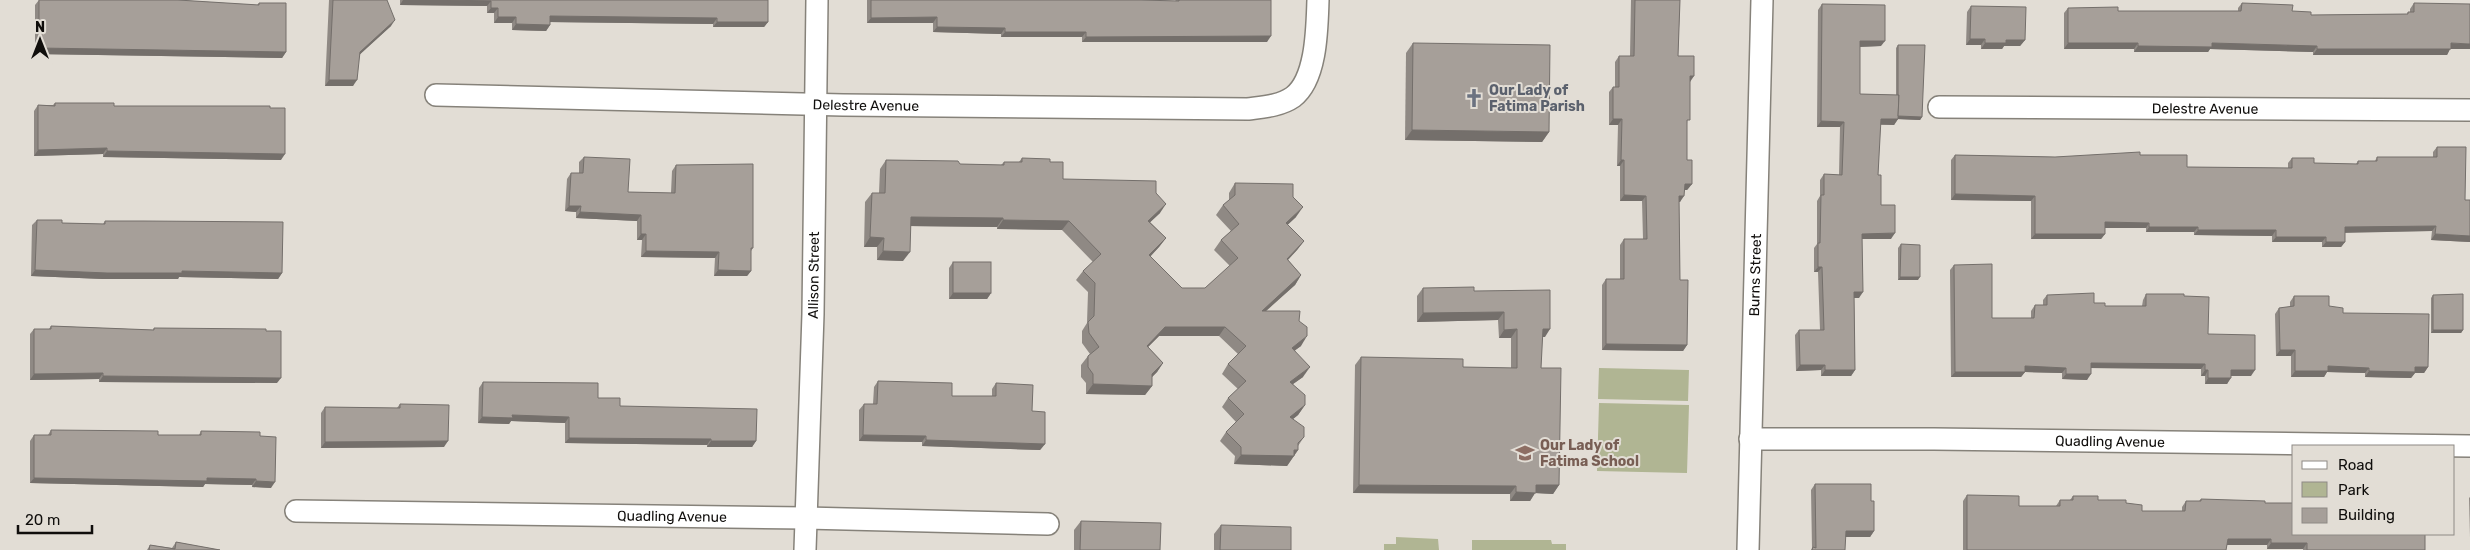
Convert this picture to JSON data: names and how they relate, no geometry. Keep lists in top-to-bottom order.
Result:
{
  "streets": {
    "street": [
      "Delestre Avenue",
      "Allison Street",
      "Burns Street",
      "Quadling Avenue"
    ]
  },
  "crossings": [
    ["Delestre Avenue", "Allison Street"],
    ["Allison Street", "Quadling Avenue"],
    ["Burns Street", "Quadling Avenue"]
  ],
  "places": {
    "church": ["Our Lady of Fatima Parish"],
    "school or university": ["Our Lady of Fatima School"]
  },
  "legend": ["Road", "Park", "Building"],
  "scale_bar": "20 m",
  "north": "top"
}
